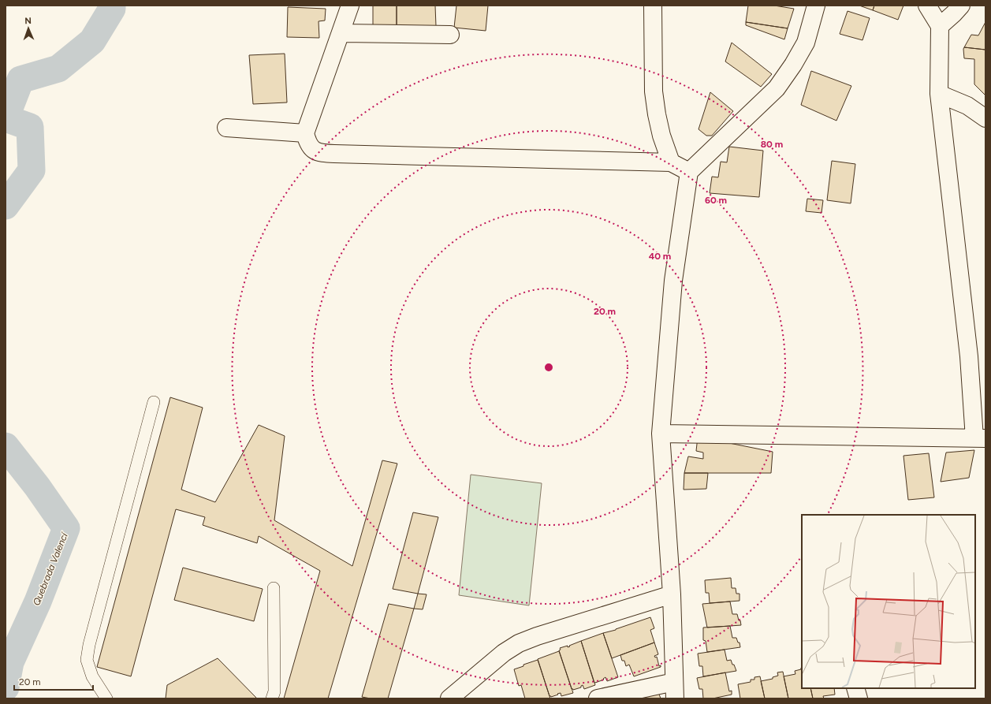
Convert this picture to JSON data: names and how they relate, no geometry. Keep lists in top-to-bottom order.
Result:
{
  "water": ["Quebrada Valencí"],
  "scale_bar": "20 m",
  "north": "top",
  "rings": [
    "80 m",
    "60 m",
    "40 m",
    "20 m"
  ]
}
